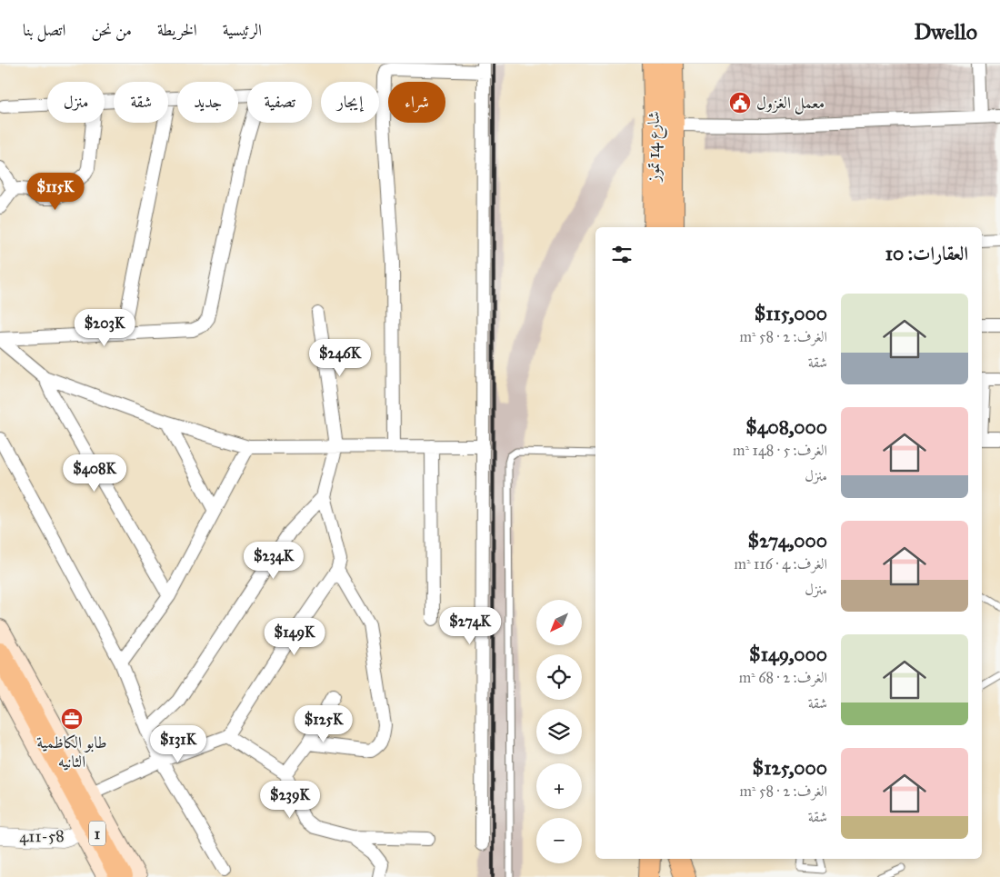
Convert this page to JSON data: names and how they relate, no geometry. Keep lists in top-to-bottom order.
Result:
{
  "streets": {
    "highway": ["1"],
    "main road": ["شارع 14 تموز"],
    "street": ["411-58"]
  },
  "places": {
    "public building": ["معمل الغزول"],
    "office": ["طابو الكاظمية الثانيه"]
  },
  "north": "bottom left",
  "page": {
    "header": "Dwello",
    "nav": [
      "الرئيسية",
      "الخريطة",
      "من نحن",
      "اتصل بنا"
    ],
    "chip": [
      "شراء",
      "إيجار",
      "تصفية",
      "جديد",
      "شقة",
      "منزل"
    ],
    "price": [
      "$115K",
      "$203K",
      "$246K",
      "$408K",
      "$234K",
      "$274K",
      "$149K",
      "$125K",
      "$131K",
      "$239K"
    ],
    "heading": "العقارات: 10",
    "list": [
      {
        "name": "$115,000",
        "note": "الغرف: 2 · 58 m² · شقة"
      },
      {
        "name": "$408,000",
        "note": "الغرف: 5 · 148 m² · منزل"
      },
      {
        "name": "$274,000",
        "note": "الغرف: 4 · 116 m² · منزل"
      },
      {
        "name": "$149,000",
        "note": "الغرف: 2 · 68 m² · شقة"
      },
      {
        "name": "$125,000",
        "note": "الغرف: 2 · 58 m² · شقة"
      }
    ],
    "map_buttons": ["+", "−"]
  }
}
